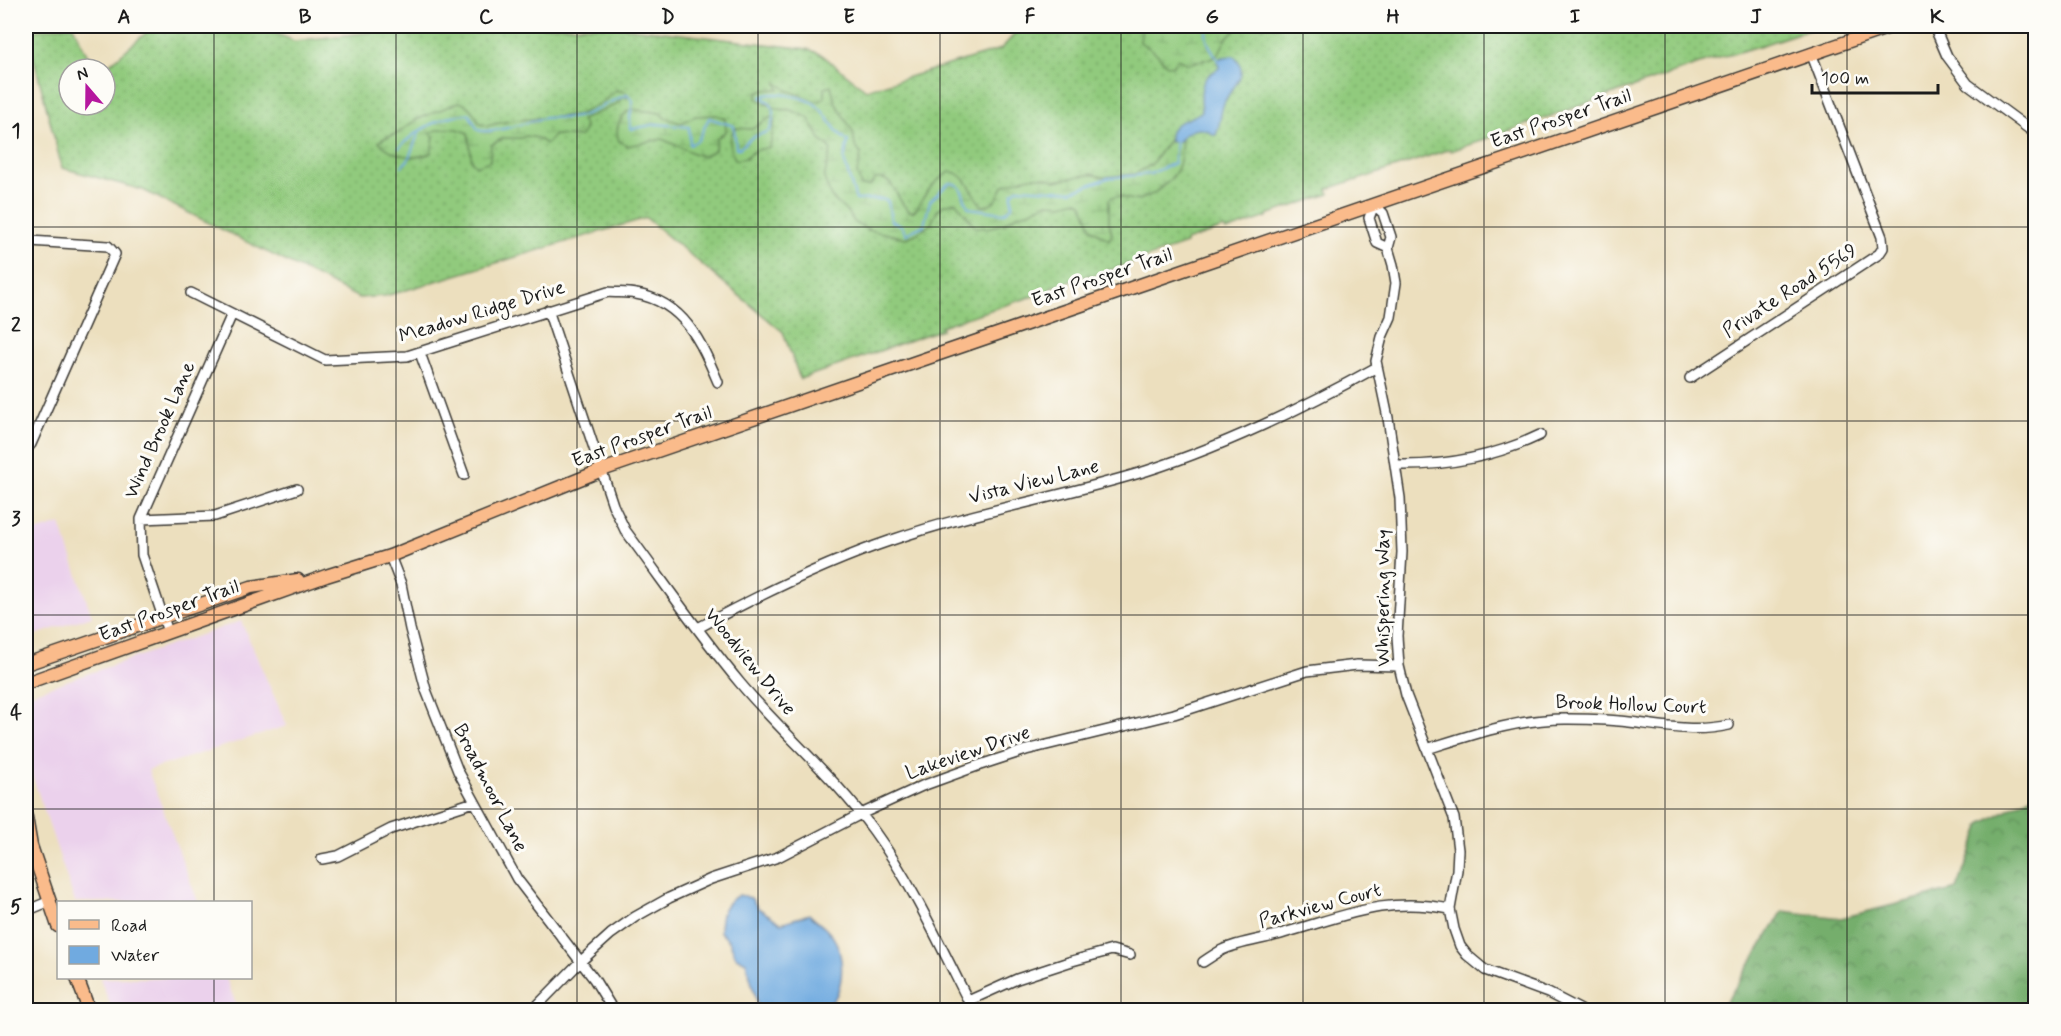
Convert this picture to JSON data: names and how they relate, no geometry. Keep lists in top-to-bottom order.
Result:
{
  "streets": {
    "main road": ["East Prosper Trail"],
    "street": [
      "Private Road 5569",
      "Meadow Ridge Drive",
      "Wind Brook Lane",
      "Vista View Lane",
      "Whispering Way",
      "Woodview Drive",
      "Brook Hollow Court",
      "Lakeview Drive",
      "Broadmoor Lane",
      "Parkview Court"
    ]
  },
  "crossings": [
    ["East Prosper Trail", "Private Road 5569"],
    ["East Prosper Trail", "Wind Brook Lane"],
    ["East Prosper Trail", "Whispering Way"],
    ["East Prosper Trail", "Woodview Drive"],
    ["East Prosper Trail", "Broadmoor Lane"],
    ["Meadow Ridge Drive", "Wind Brook Lane"],
    ["Meadow Ridge Drive", "Woodview Drive"],
    ["Vista View Lane", "Whispering Way"],
    ["Vista View Lane", "Woodview Drive"],
    ["Whispering Way", "Brook Hollow Court"],
    ["Whispering Way", "Lakeview Drive"],
    ["Whispering Way", "Parkview Court"],
    ["Woodview Drive", "Lakeview Drive"],
    ["Lakeview Drive", "Broadmoor Lane"]
  ],
  "legend": ["Road", "Water"],
  "scale_bar": "100 m",
  "north": "top",
  "grid": {
    "columns": [
      "A",
      "B",
      "C",
      "D",
      "E",
      "F",
      "G",
      "H",
      "I",
      "J",
      "K"
    ],
    "rows": [
      "1",
      "2",
      "3",
      "4",
      "5"
    ]
  }
}
